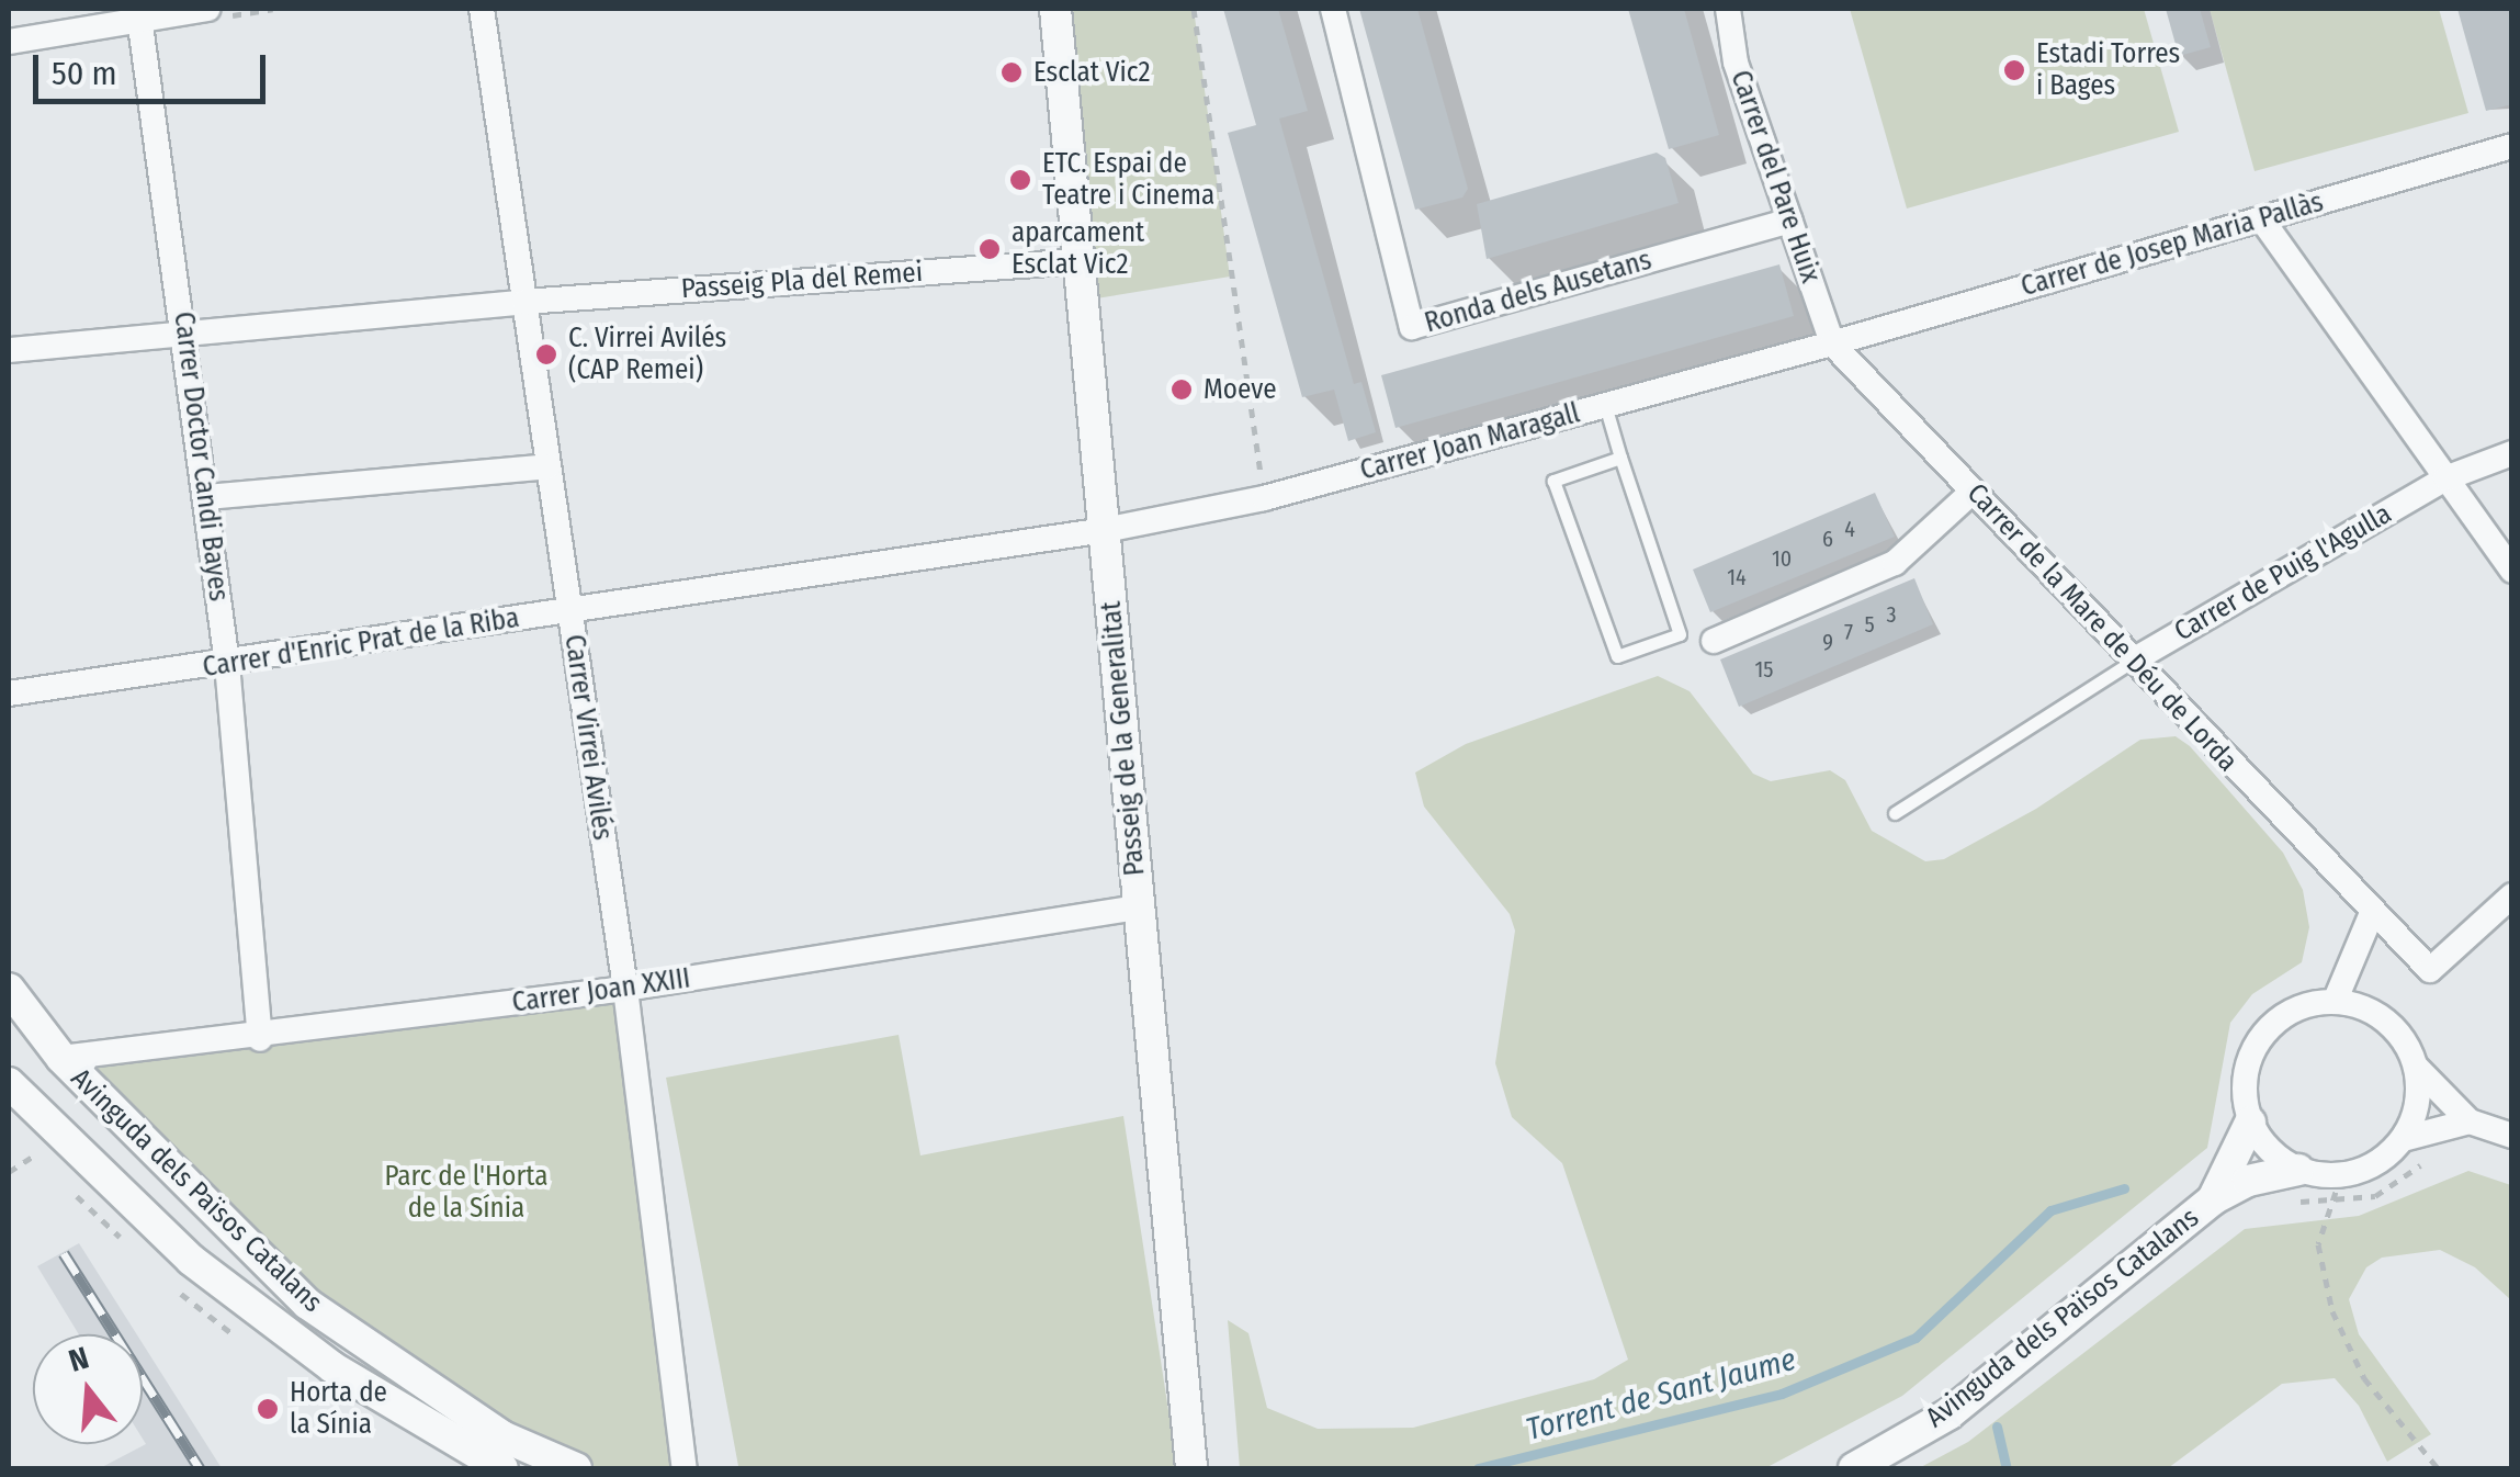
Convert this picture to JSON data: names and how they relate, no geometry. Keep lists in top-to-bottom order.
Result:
{
  "streets": {
    "street": [
      "Carrer del Pare Huix",
      "Carrer de Josep Maria Pallàs",
      "Passeig Pla del Remei",
      "Ronda dels Ausetans",
      "Carrer Joan Maragall",
      "Carrer Doctor Candi Bayes",
      "Carrer de Puig l'Agulla",
      "Carrer de la Mare de Déu de Lorda",
      "Carrer d'Enric Prat de la Riba",
      "Carrer Virrei Avilés",
      "Passeig de la Generalitat",
      "Carrer Joan XXIII",
      "Avinguda dels Països Catalans"
    ]
  },
  "crossings": [
    ["Carrer del Pare Huix", "Carrer de Josep Maria Pallàs"],
    ["Carrer del Pare Huix", "Ronda dels Ausetans"],
    ["Carrer del Pare Huix", "Carrer Joan Maragall"],
    ["Carrer del Pare Huix", "Carrer de la Mare de Déu de Lorda"],
    ["Carrer de Josep Maria Pallàs", "Carrer Joan Maragall"],
    ["Carrer de Josep Maria Pallàs", "Carrer de la Mare de Déu de Lorda"],
    ["Passeig Pla del Remei", "Carrer Doctor Candi Bayes"],
    ["Passeig Pla del Remei", "Carrer Virrei Avilés"],
    ["Passeig Pla del Remei", "Passeig de la Generalitat"],
    ["Carrer Joan Maragall", "Carrer de la Mare de Déu de Lorda"],
    ["Carrer Joan Maragall", "Carrer d'Enric Prat de la Riba"],
    ["Carrer Joan Maragall", "Passeig de la Generalitat"],
    ["Carrer Doctor Candi Bayes", "Carrer d'Enric Prat de la Riba"],
    ["Carrer Doctor Candi Bayes", "Carrer Joan XXIII"],
    ["Carrer de Puig l'Agulla", "Carrer de la Mare de Déu de Lorda"],
    ["Carrer d'Enric Prat de la Riba", "Carrer Virrei Avilés"],
    ["Carrer d'Enric Prat de la Riba", "Passeig de la Generalitat"],
    ["Carrer Virrei Avilés", "Carrer Joan XXIII"],
    ["Passeig de la Generalitat", "Carrer Joan XXIII"],
    ["Carrer Joan XXIII", "Avinguda dels Països Catalans"]
  ],
  "water": ["Torrent de Sant Jaume"],
  "parks": ["Parc de l'Horta de la Sínia"],
  "places": [
    "Estadi Torres i Bages",
    "Esclat Vic2",
    "ETC. Espai de Teatre i Cinema",
    "aparcament Esclat Vic2",
    "C. Virrei Avilés (CAP Remei)",
    "Moeve",
    "Horta de la Sínia"
  ],
  "house_numbers": [
    "4",
    "6",
    "10",
    "14",
    "3",
    "5",
    "7",
    "9",
    "15"
  ],
  "scale_bar": "50 m",
  "north": "top"
}
